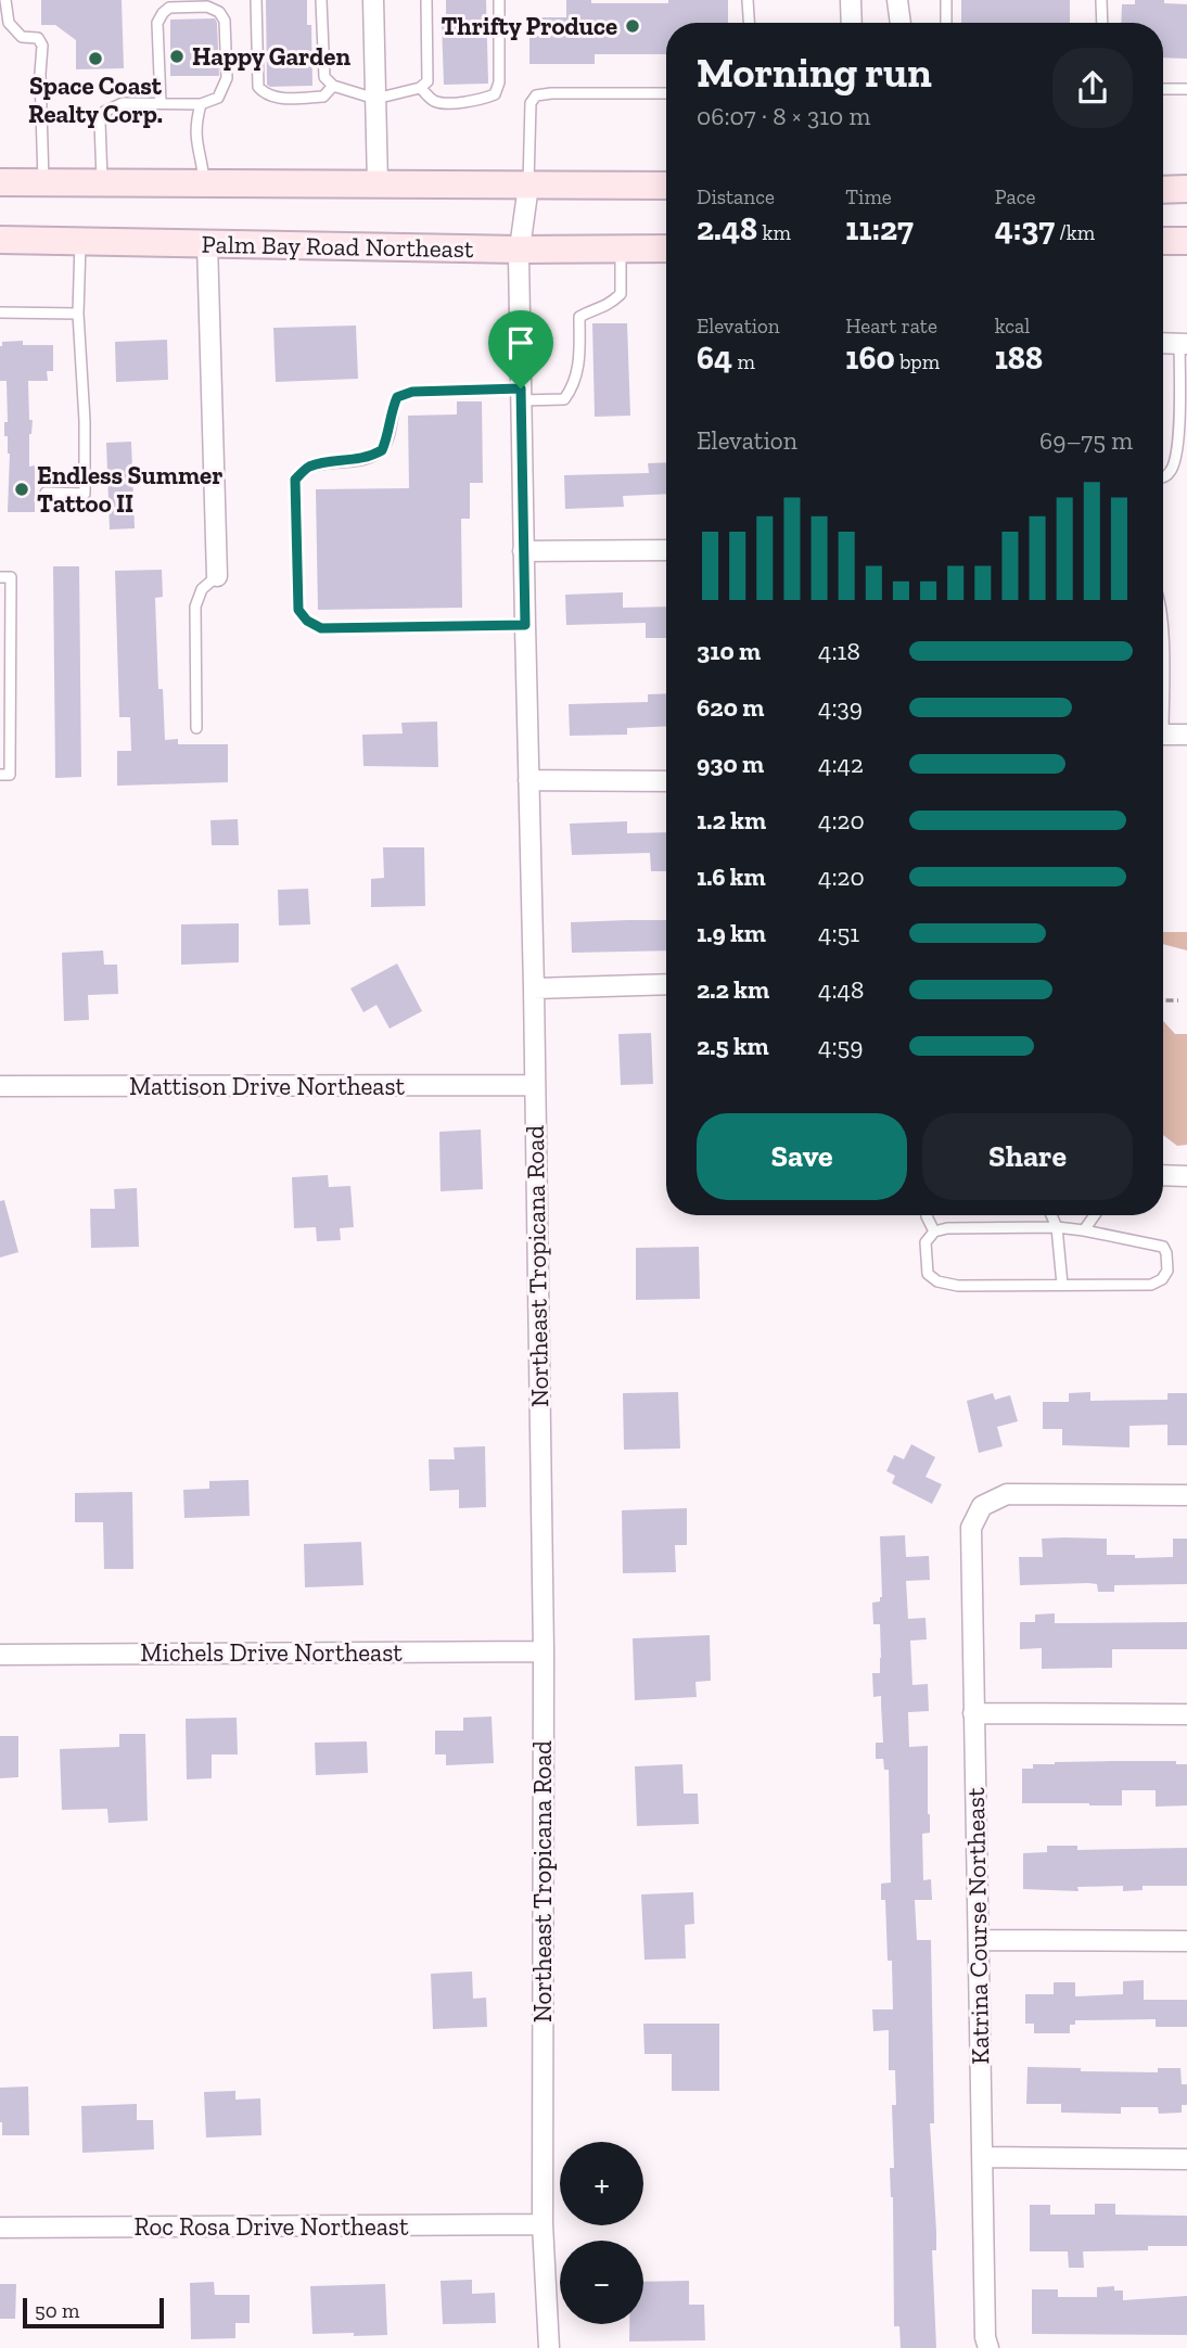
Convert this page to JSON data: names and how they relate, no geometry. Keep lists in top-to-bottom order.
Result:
{
  "streets": {
    "main road": ["Palm Bay Road Northeast"],
    "street": [
      "Mattison Drive Northeast",
      "Northeast Tropicana Road",
      "Michels Drive Northeast",
      "Katrina Course Northeast",
      "Roc Rosa Drive Northeast"
    ]
  },
  "crossings": [
    ["Palm Bay Road Northeast", "Northeast Tropicana Road"],
    ["Mattison Drive Northeast", "Northeast Tropicana Road"],
    ["Northeast Tropicana Road", "Michels Drive Northeast"],
    ["Northeast Tropicana Road", "Roc Rosa Drive Northeast"]
  ],
  "places": [
    "Thrifty Produce",
    "Happy Garden",
    "Space Coast Realty Corp.",
    "Endless Summer Tattoo II"
  ],
  "scale_bar": "50 m",
  "page": {
    "heading": ["Morning run", "06:07 · 8 × 310 m"],
    "stats": [
      ["Distance", "2.48 km"],
      ["Time", "11:27"],
      ["Pace", "4:37 /km"],
      ["Elevation", "64 m"],
      ["Heart rate", "160 bpm"],
      ["kcal", "188"]
    ],
    "chart": ["Elevation", "69–75 m"],
    "list": [
      {
        "name": "310 m",
        "note": "4:18"
      },
      {
        "name": "620 m",
        "note": "4:39"
      },
      {
        "name": "930 m",
        "note": "4:42"
      },
      {
        "name": "1.2 km",
        "note": "4:20"
      },
      {
        "name": "1.6 km",
        "note": "4:20"
      },
      {
        "name": "1.9 km",
        "note": "4:51"
      },
      {
        "name": "2.2 km",
        "note": "4:48"
      },
      {
        "name": "2.5 km",
        "note": "4:59"
      }
    ],
    "buttons": ["Save", "Share"],
    "map_buttons": ["+", "−"],
    "scale": "50 m"
  }
}
